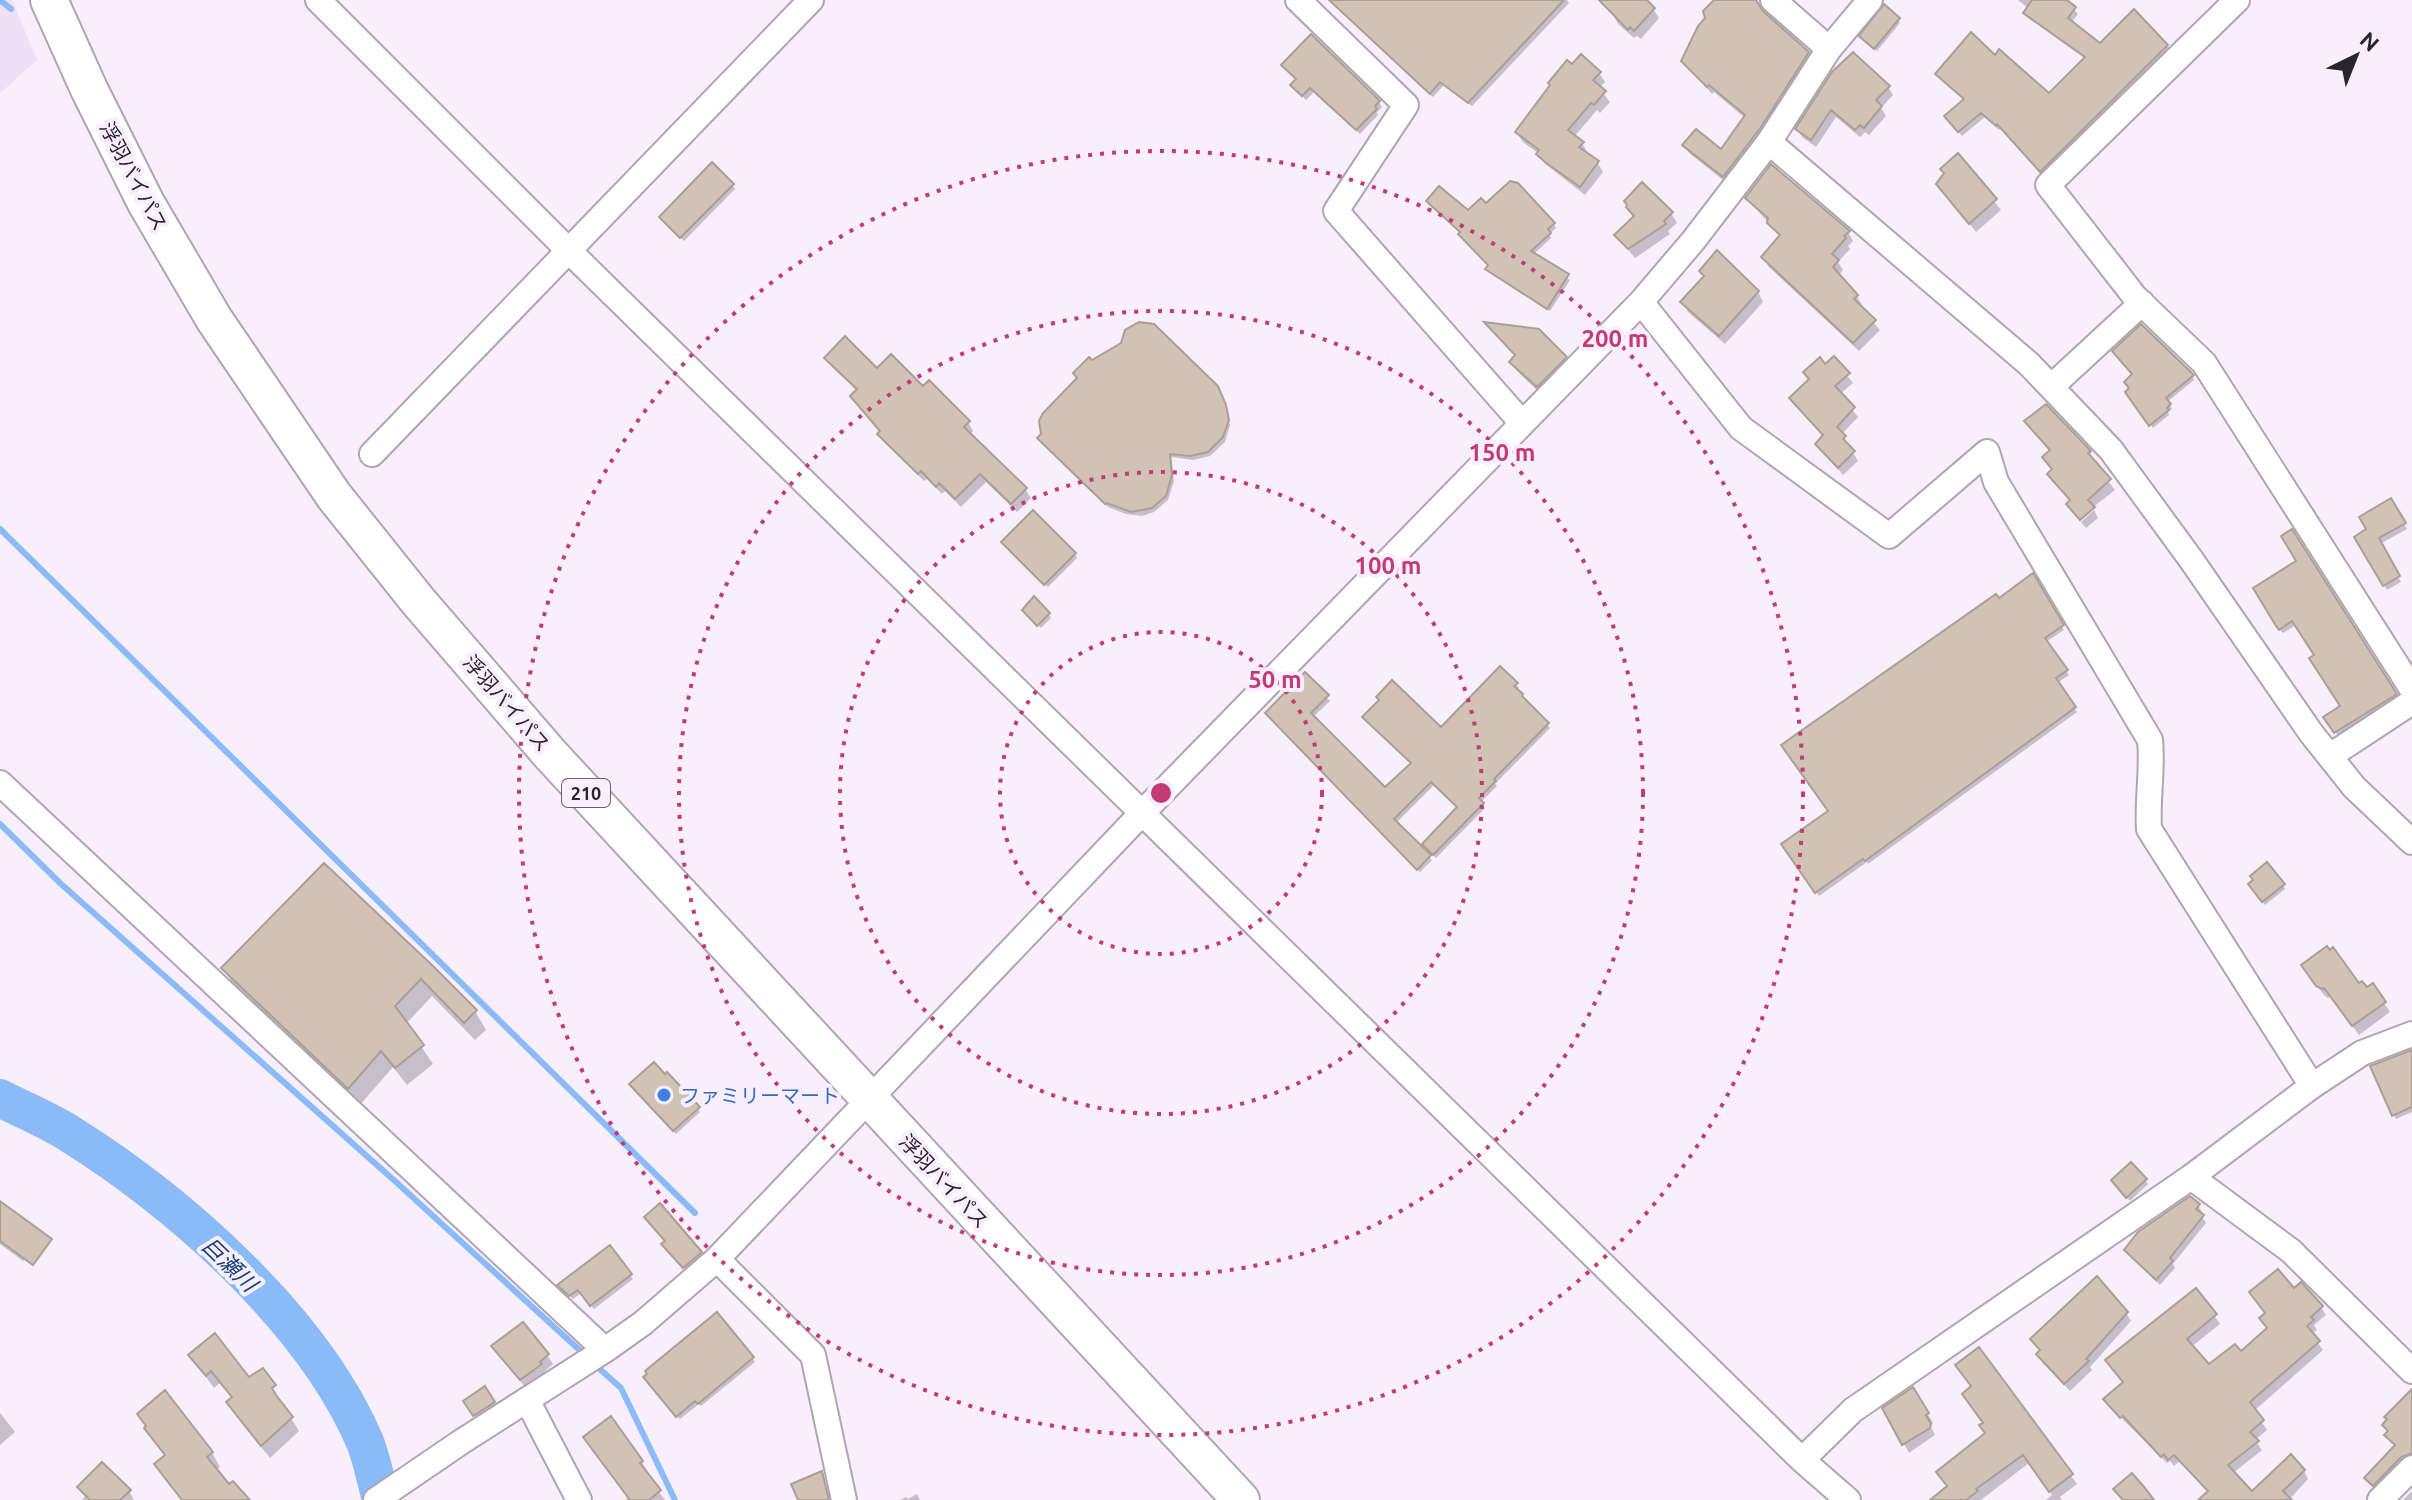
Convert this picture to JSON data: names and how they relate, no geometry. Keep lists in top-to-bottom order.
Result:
{
  "streets": {
    "highway": ["浮羽バイパス", "210"]
  },
  "water": ["巨瀬川"],
  "places": ["ファミリーマート"],
  "north": "top right",
  "rings": [
    "200 m",
    "150 m",
    "100 m",
    "50 m"
  ]
}
